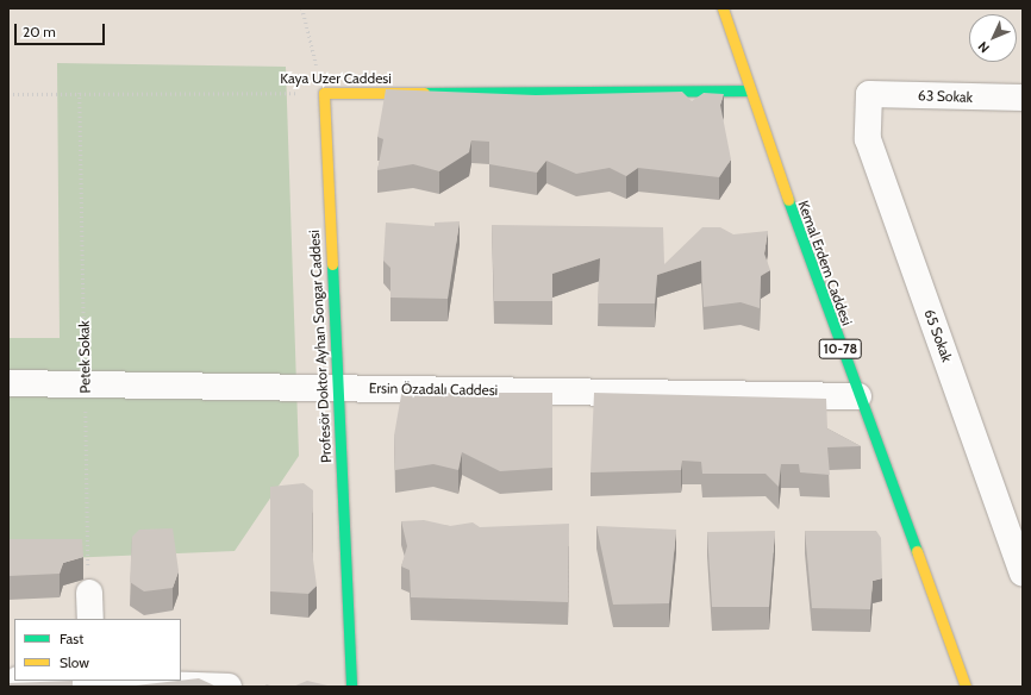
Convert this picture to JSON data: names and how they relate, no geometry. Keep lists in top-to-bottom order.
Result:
{
  "streets": {
    "street": [
      "Kaya Uzer Caddesi",
      "63 Sokak",
      "Kemal Erdem Caddesi",
      "65 Sokak",
      "Profesör Doktor Ayhan Songar Caddesi",
      "10-78",
      "Ersin Özadalı Caddesi"
    ],
    "path": ["Petek Sokak"]
  },
  "crossings": [
    ["Kaya Uzer Caddesi", "Kemal Erdem Caddesi"],
    ["Kaya Uzer Caddesi", "Profesör Doktor Ayhan Songar Caddesi"],
    ["Kaya Uzer Caddesi", "Petek Sokak"],
    ["63 Sokak", "65 Sokak"],
    ["Kemal Erdem Caddesi", "Ersin Özadalı Caddesi"],
    ["Profesör Doktor Ayhan Songar Caddesi", "Ersin Özadalı Caddesi"],
    ["Petek Sokak", "Ersin Özadalı Caddesi"]
  ],
  "legend": ["Fast", "Slow"],
  "scale_bar": "20 m",
  "north": "bottom left"
}
